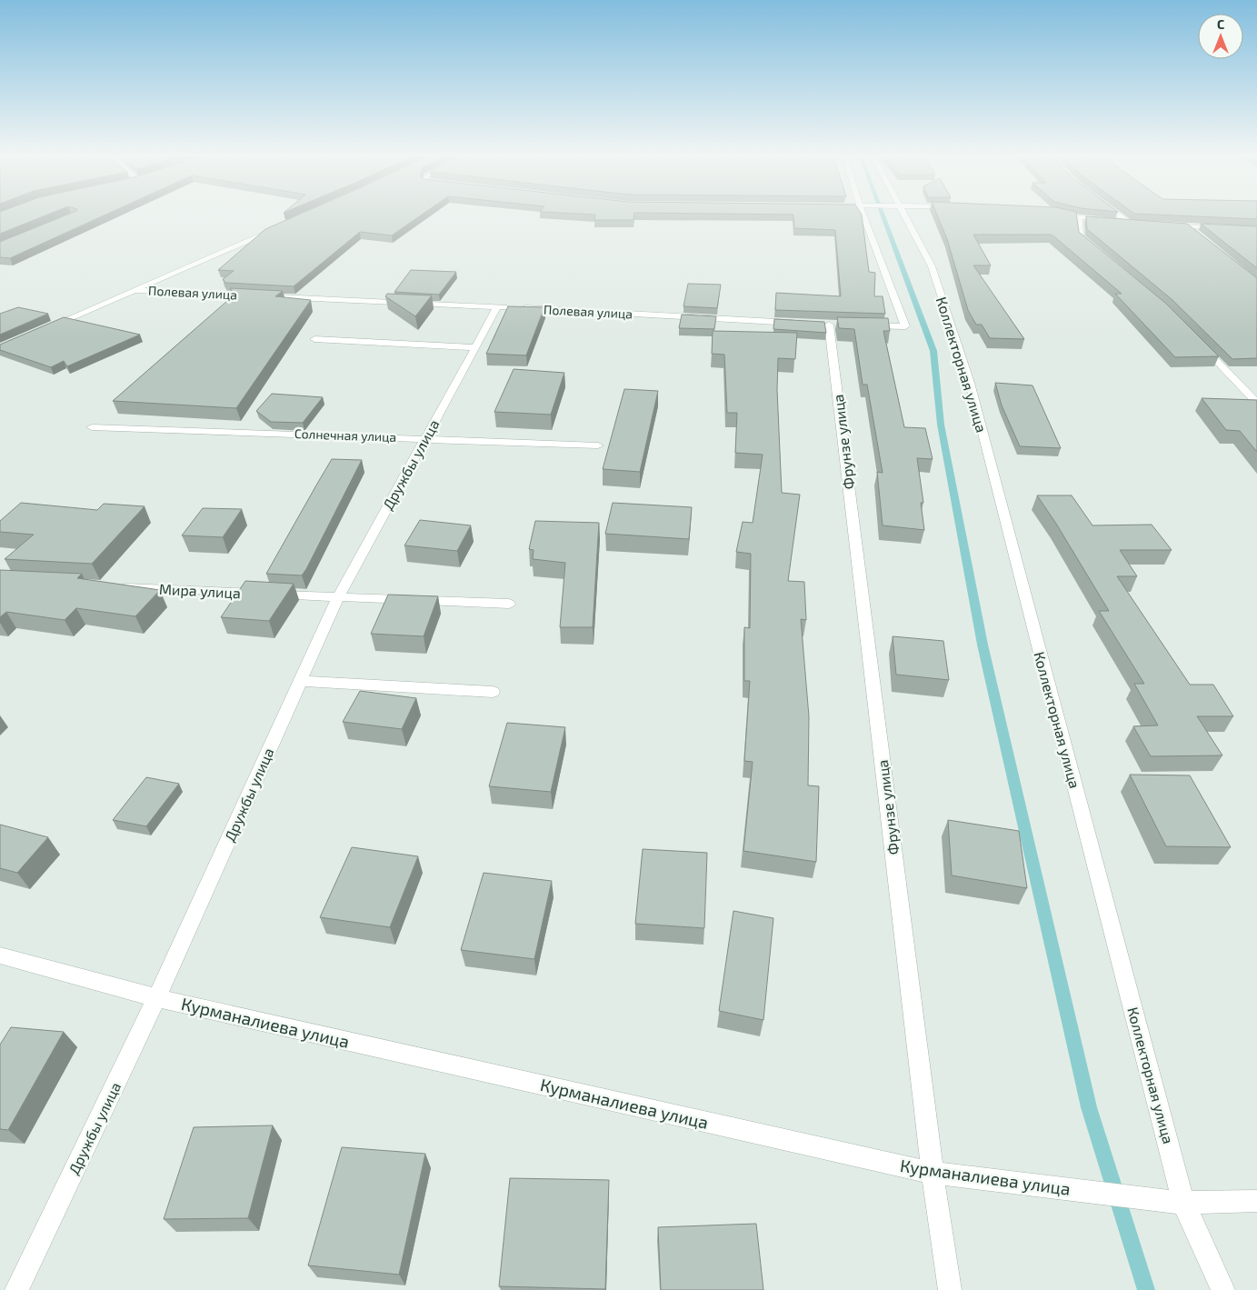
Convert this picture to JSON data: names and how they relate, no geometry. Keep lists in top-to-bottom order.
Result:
{
  "streets": {
    "street": [
      "Полевая улица",
      "Коллекторная улица",
      "Солнечная улица",
      "Фрунзе улица",
      "Дружбы улица",
      "Мира улица",
      "Курманалиева улица"
    ]
  },
  "crossings": [
    ["Полевая улица", "Дружбы улица"],
    ["Коллекторная улица", "Курманалиева улица"],
    ["Солнечная улица", "Дружбы улица"],
    ["Фрунзе улица", "Курманалиева улица"],
    ["Дружбы улица", "Мира улица"],
    ["Дружбы улица", "Курманалиева улица"]
  ],
  "north": "top"
}
